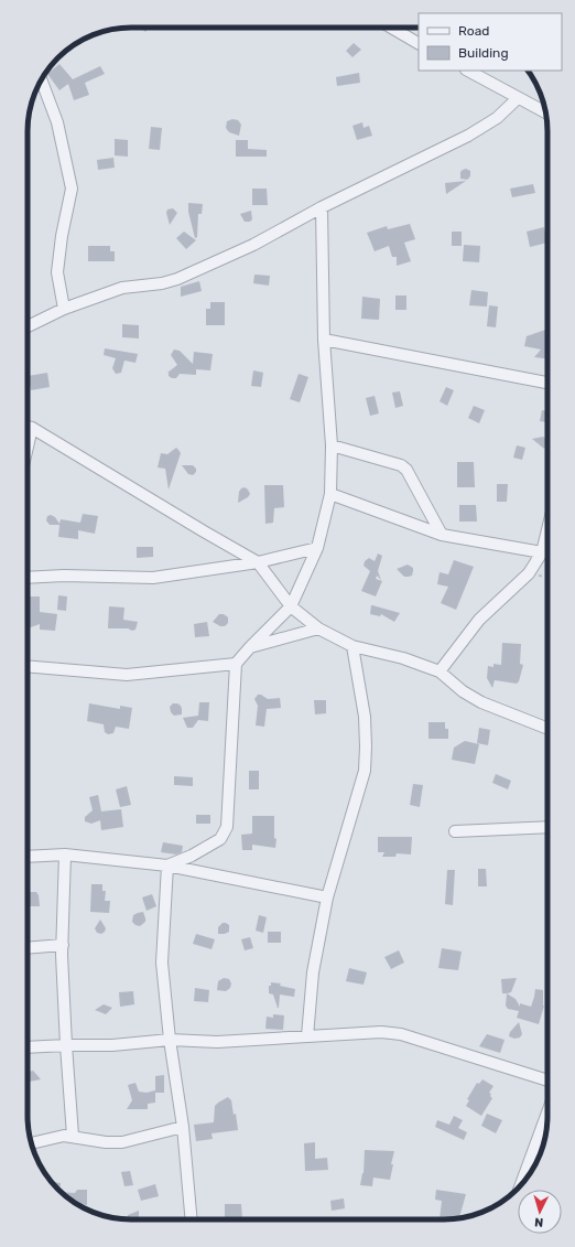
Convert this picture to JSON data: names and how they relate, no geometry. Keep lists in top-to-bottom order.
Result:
{
  "legend": ["Road", "Building"],
  "north": "bottom"
}
